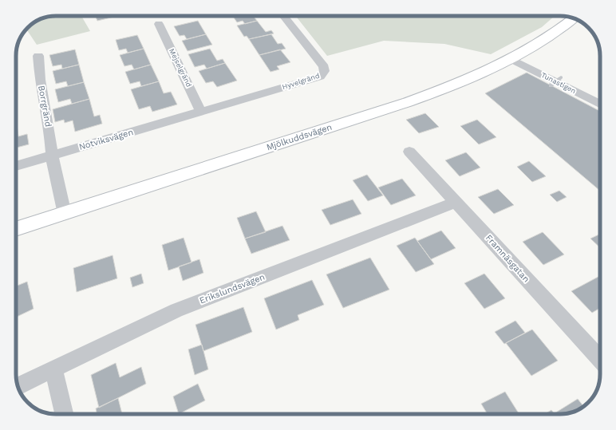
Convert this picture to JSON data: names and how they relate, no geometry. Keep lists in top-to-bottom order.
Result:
{
  "streets": {
    "street": [
      "Mejselgränd",
      "Hyvelgränd",
      "Tunastigen",
      "Borrgränd",
      "Mjölkuddsvägen",
      "Notviksvägen",
      "Framnäsgatan",
      "Erikslundsvägen"
    ]
  },
  "crossings": [
    ["Mejselgränd", "Hyvelgränd"],
    ["Mejselgränd", "Notviksvägen"],
    ["Hyvelgränd", "Notviksvägen"],
    ["Tunastigen", "Mjölkuddsvägen"],
    ["Borrgränd", "Mjölkuddsvägen"],
    ["Borrgränd", "Notviksvägen"],
    ["Framnäsgatan", "Erikslundsvägen"]
  ]
}
